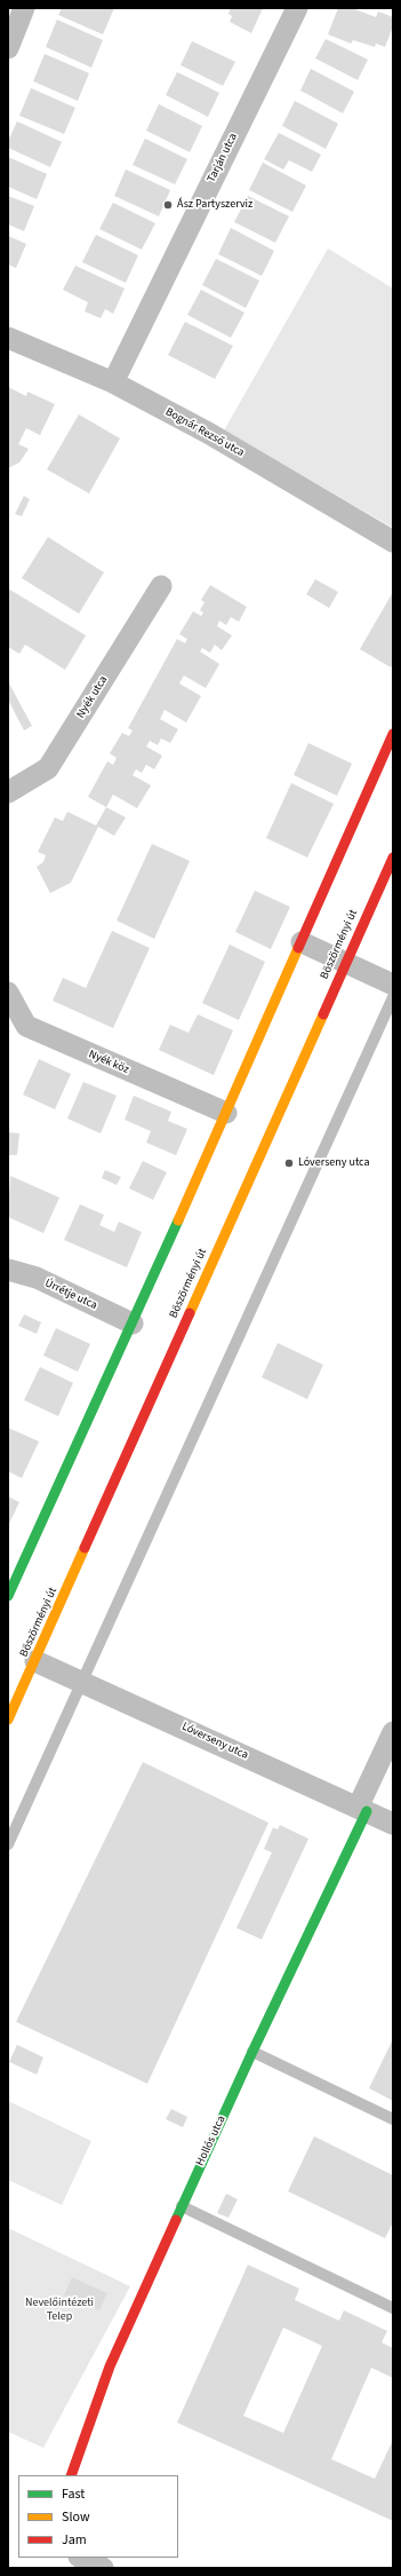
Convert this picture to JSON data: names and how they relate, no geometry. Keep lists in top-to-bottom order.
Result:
{
  "streets": {
    "street": [
      "Tarján utca",
      "Bognár Rezső utca",
      "Nyék utca",
      "Böszörményi út",
      "Nyék köz",
      "Úrrétje utca",
      "Lóverseny utca",
      "Hollós utca"
    ]
  },
  "crossings": [
    ["Tarján utca", "Bognár Rezső utca"],
    ["Böszörményi út", "Lóverseny utca"],
    ["Lóverseny utca", "Hollós utca"]
  ],
  "parks": ["Nevelőintézeti Telep"],
  "places": ["Ász Partyszerviz", "Lóverseny utca"],
  "legend": ["Fast", "Slow", "Jam"]
}
